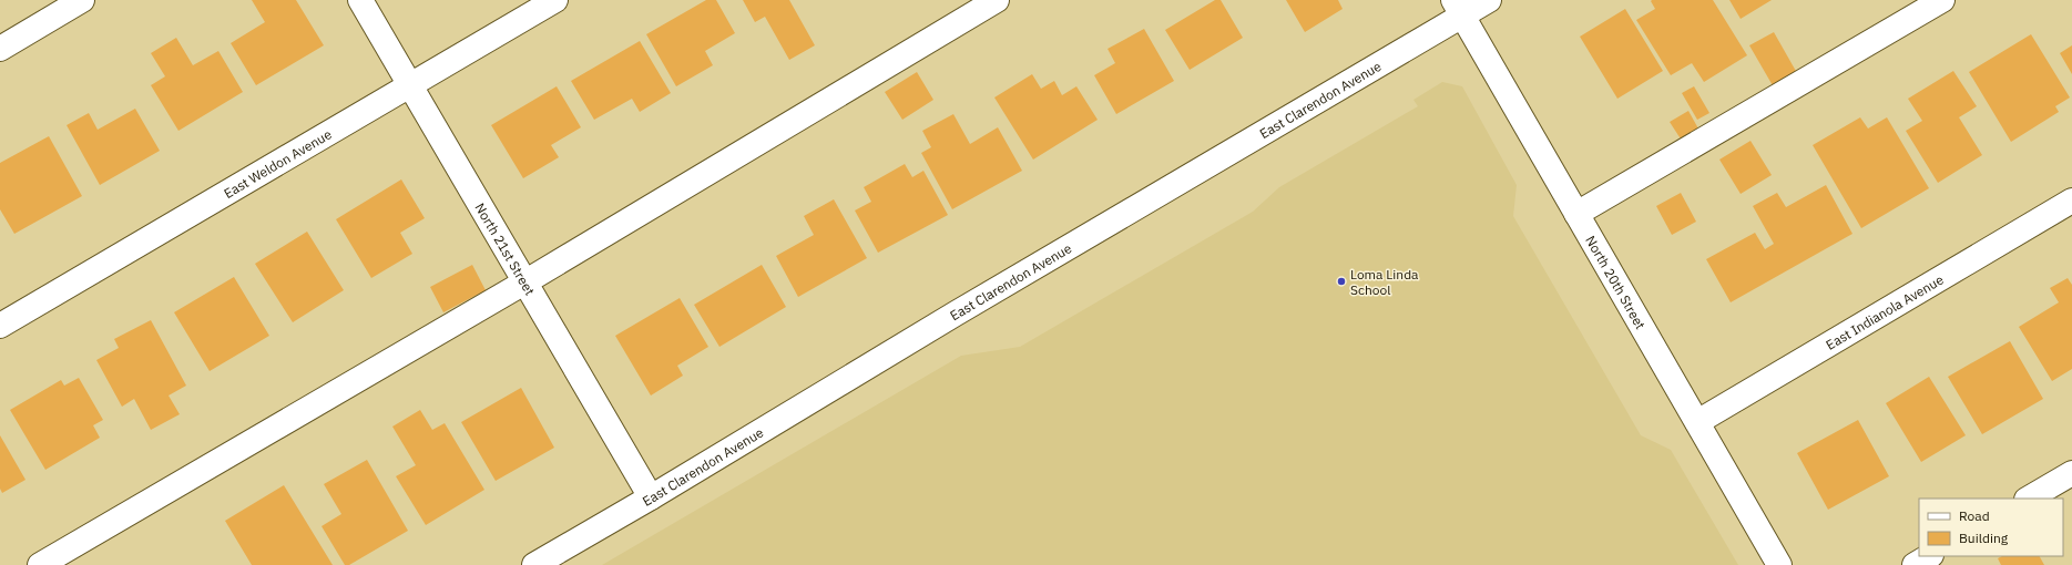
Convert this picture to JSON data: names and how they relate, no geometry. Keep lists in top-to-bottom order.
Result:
{
  "streets": {
    "street": [
      "East Clarendon Avenue",
      "East Weldon Avenue",
      "North 21st Street",
      "North 20th Street",
      "East Indianola Avenue"
    ]
  },
  "crossings": [
    ["East Clarendon Avenue", "North 21st Street"],
    ["East Clarendon Avenue", "North 20th Street"],
    ["East Weldon Avenue", "North 21st Street"],
    ["North 20th Street", "East Indianola Avenue"]
  ],
  "places": ["Loma Linda School"],
  "legend": ["Road", "Building"]
}
